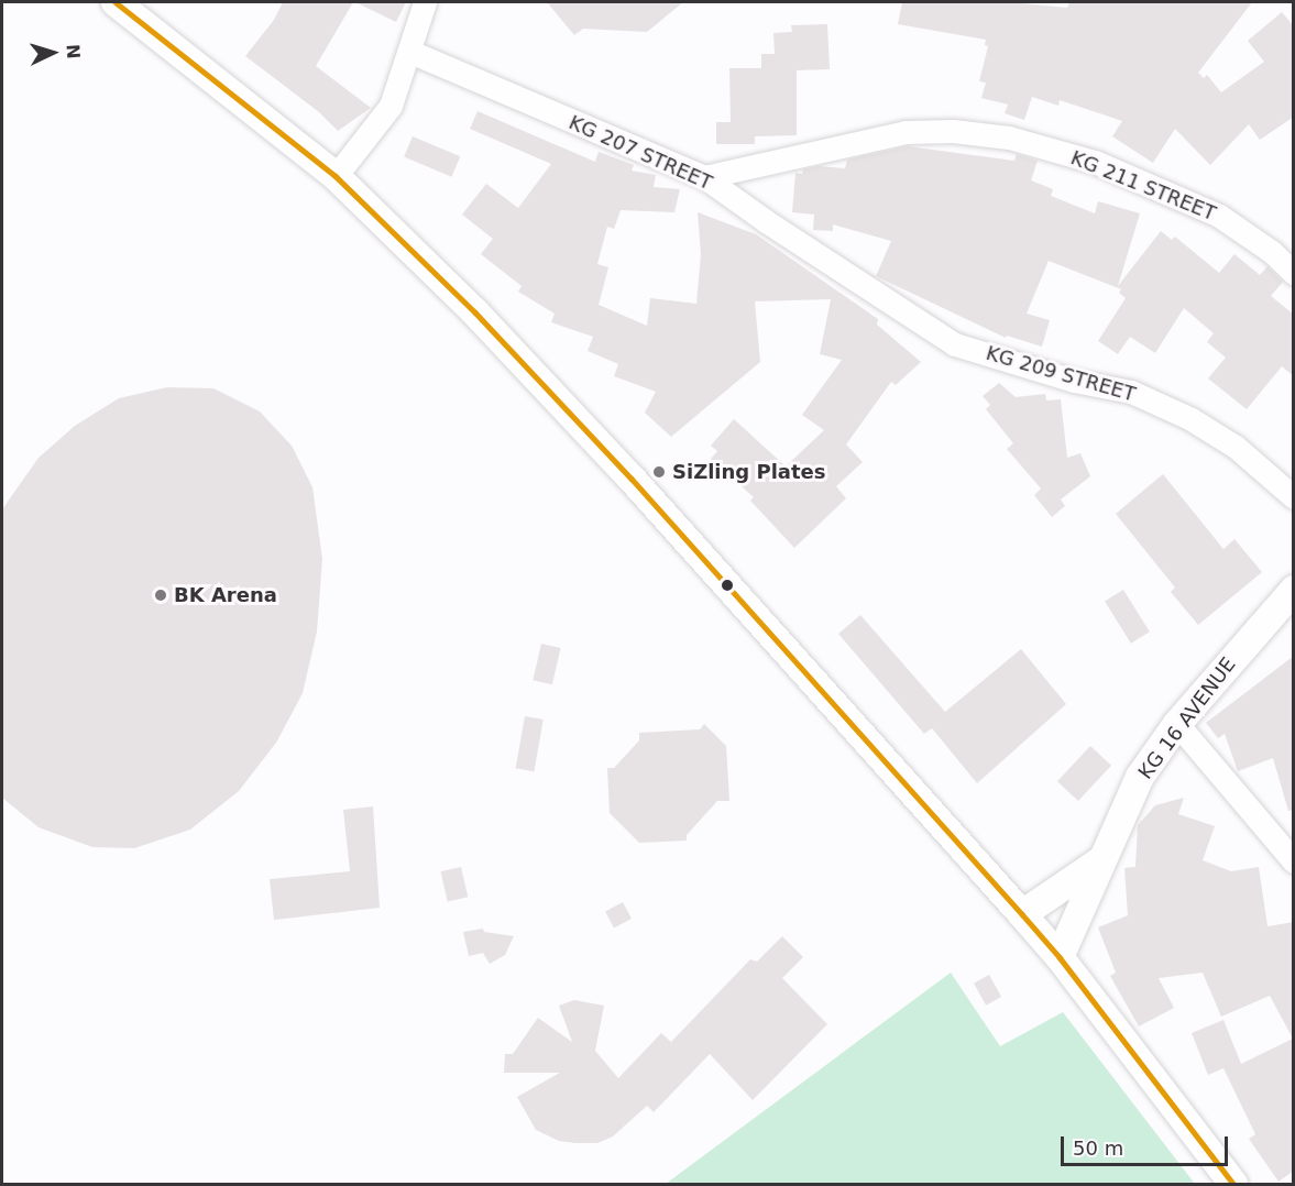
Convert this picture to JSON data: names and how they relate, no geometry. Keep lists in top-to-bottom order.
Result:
{
  "streets": {
    "street": [
      "KG 207 STREET",
      "KG 211 STREET",
      "KG 209 STREET",
      "KG 16 AVENUE"
    ]
  },
  "crossings": [
    ["KG 207 STREET", "KG 211 STREET"],
    ["KG 207 STREET", "KG 209 STREET"]
  ],
  "places": ["SiZling Plates", "BK Arena"],
  "scale_bar": "50 m",
  "north": "right"
}
